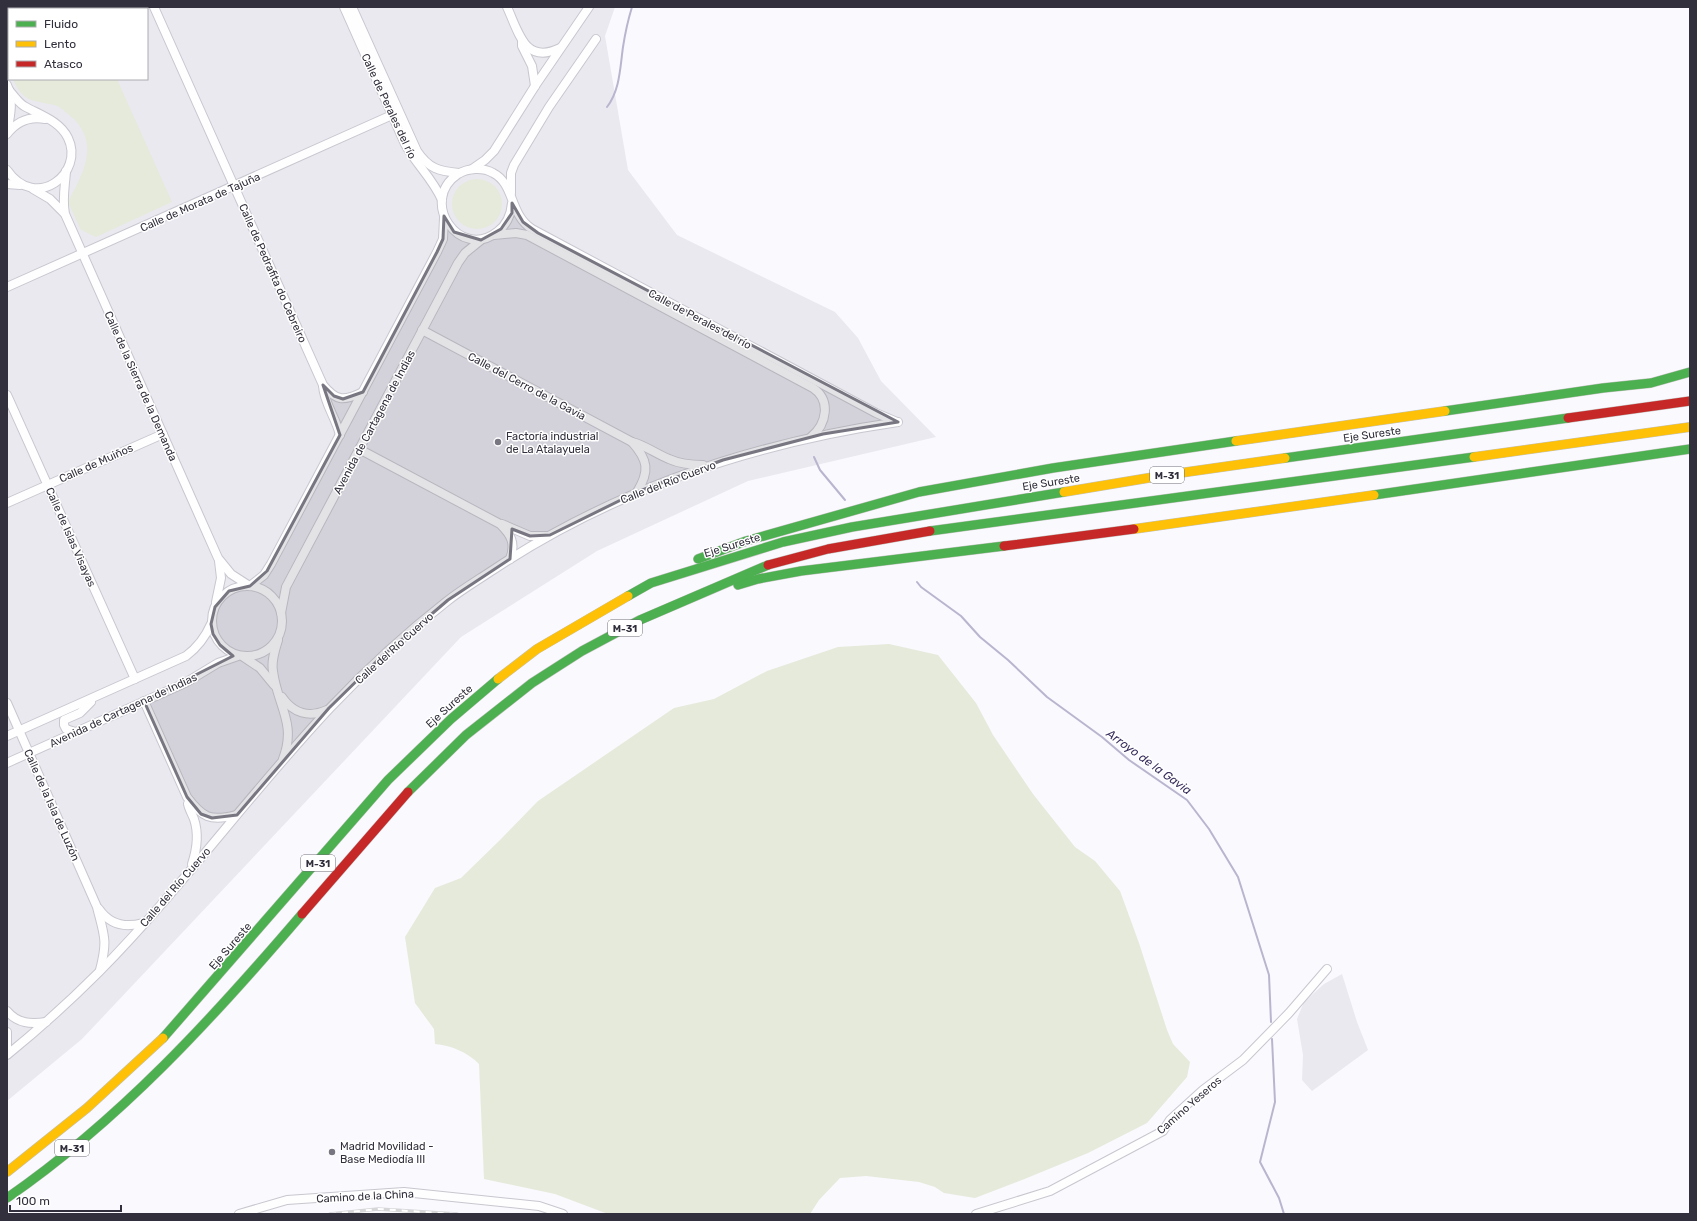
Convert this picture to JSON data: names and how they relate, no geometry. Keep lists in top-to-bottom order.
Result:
{
  "streets": {
    "highway": ["Eje Sureste", "M-31"],
    "street": [
      "Calle de Perales del río",
      "Calle de Morata de Tajuña",
      "Calle de Pedrafita do Cebreiro",
      "Calle de la Sierra de la Demanda",
      "Calle del Cerro de la Gavia",
      "Avenida de Cartagena de Indias",
      "Calle de Muiños",
      "Calle del Río Cuervo",
      "Calle de Islas Visayas",
      "Calle de la Isla de Luzón",
      "Camino Yeseros",
      "Camino de la China"
    ]
  },
  "crossings": [
    ["Calle de Perales del río", "Calle de Morata de Tajuña"],
    ["Calle de Perales del río", "Avenida de Cartagena de Indias"],
    ["Calle de Perales del río", "Calle del Río Cuervo"],
    ["Calle de Morata de Tajuña", "Calle de Pedrafita do Cebreiro"],
    ["Calle de Morata de Tajuña", "Calle de la Sierra de la Demanda"],
    ["Calle de la Sierra de la Demanda", "Avenida de Cartagena de Indias"],
    ["Calle de la Sierra de la Demanda", "Calle de Muiños"],
    ["Calle del Cerro de la Gavia", "Avenida de Cartagena de Indias"],
    ["Calle del Cerro de la Gavia", "Calle del Río Cuervo"],
    ["Avenida de Cartagena de Indias", "Calle de Islas Visayas"],
    ["Avenida de Cartagena de Indias", "Calle de la Isla de Luzón"],
    ["Calle de Muiños", "Calle de Islas Visayas"],
    ["Calle del Río Cuervo", "Calle de la Isla de Luzón"]
  ],
  "water": ["Arroyo de la Gavia"],
  "places": ["Factoría industrial de La Atalayuela", "Madrid Movilidad - Base Mediodía III"],
  "legend": ["Fluido", "Lento", "Atasco"],
  "scale_bar": "100 m"
}
